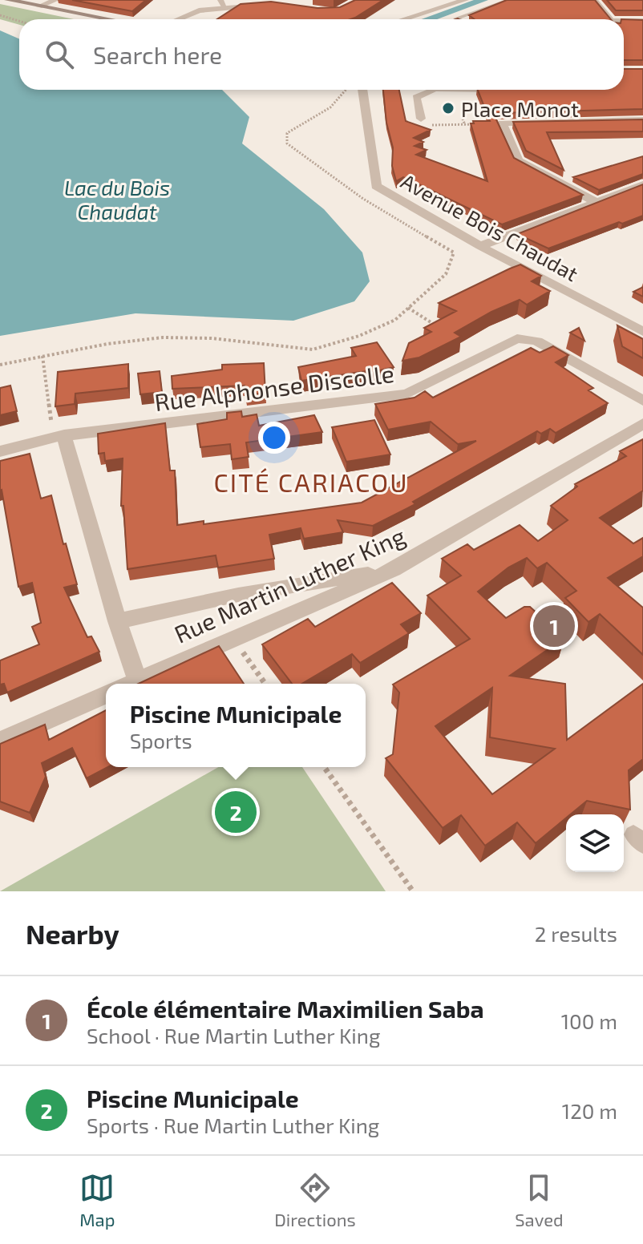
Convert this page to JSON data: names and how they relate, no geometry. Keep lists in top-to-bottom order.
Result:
{
  "streets": {
    "street": ["Avenue Bois Chaudat", "Rue Alphonse Discolle", "Rue Martin Luther King"]
  },
  "districts": ["CITÉ CARIACOU"],
  "water": ["Lac du Bois Chaudat"],
  "places": ["Place Monot"],
  "page": {
    "search": "Search here",
    "pins": ["1", "2"],
    "popup": ["Piscine Municipale", "Sports"],
    "heading": ["Nearby", "2 results"],
    "list": [
      {
        "mark": "1",
        "name": "École élémentaire Maximilien Saba",
        "note": "School · Rue Martin Luther King",
        "value": "100 m"
      },
      {
        "mark": "2",
        "name": "Piscine Municipale",
        "note": "Sports · Rue Martin Luther King",
        "value": "120 m"
      }
    ],
    "nav": ["Map", "Directions", "Saved"]
  }
}
